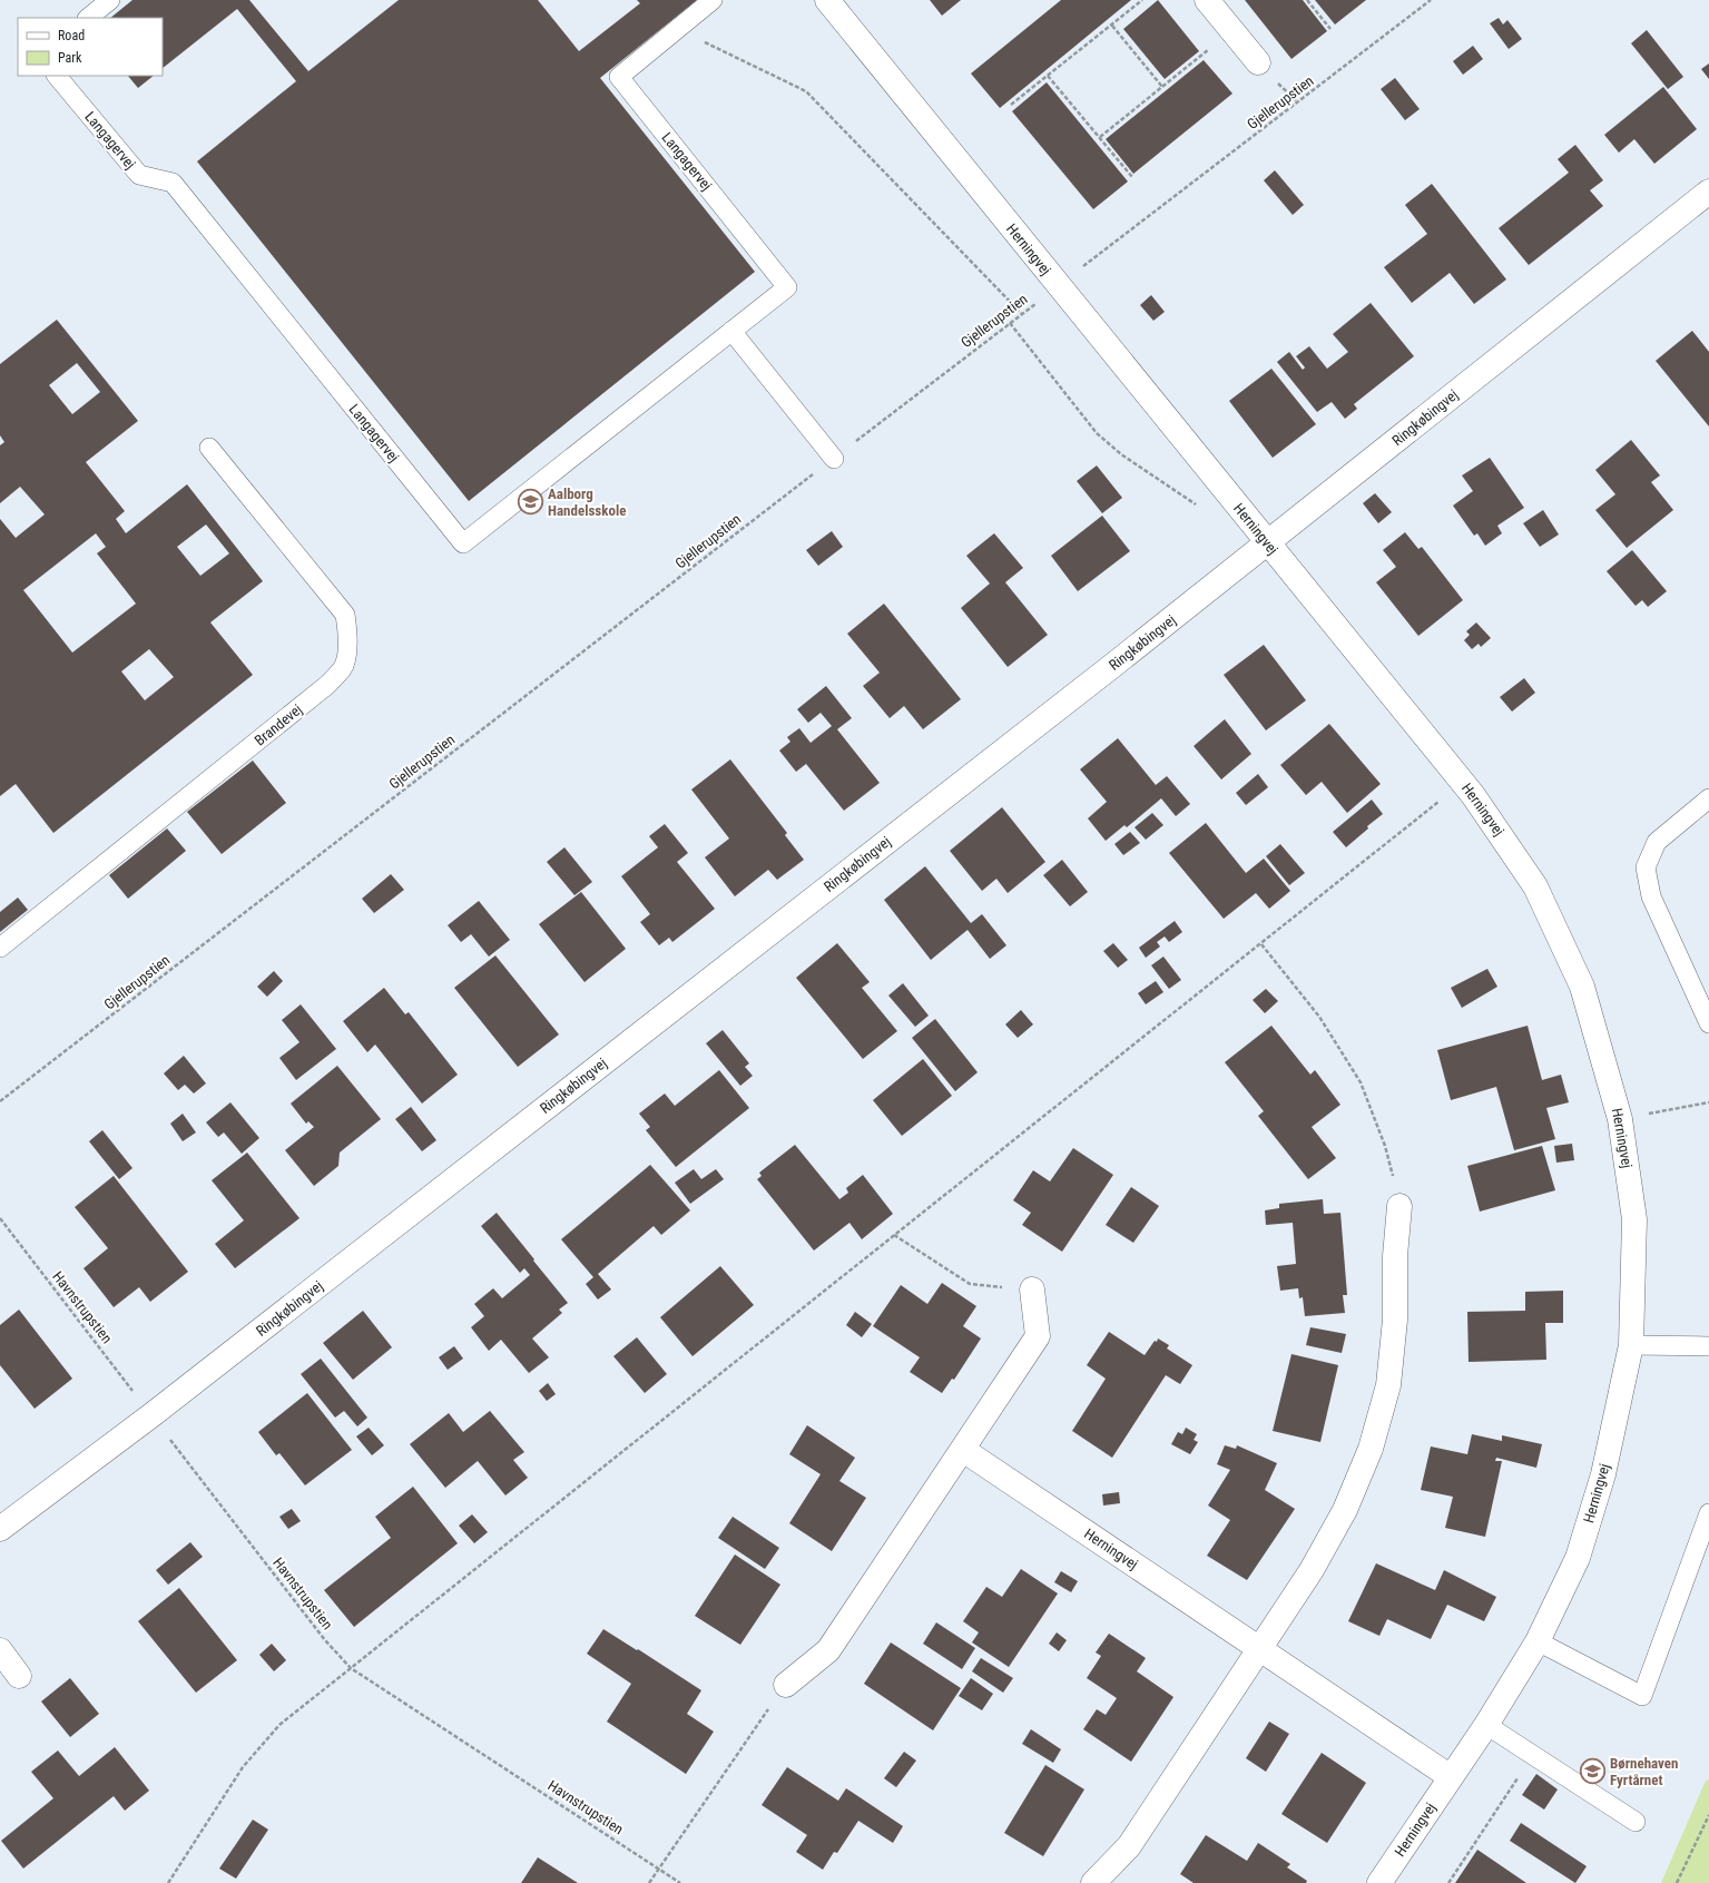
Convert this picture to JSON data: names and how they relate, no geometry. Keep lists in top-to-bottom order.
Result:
{
  "streets": {
    "street": ["Herningvej", "Ringkøbingvej"],
    "lane": ["Langagervej", "Brandevej"],
    "path": ["Gjellerupstien", "Havnstrupstien"]
  },
  "crossings": [
    ["Gjellerupstien", "Herningvej"],
    ["Herningvej", "Ringkøbingvej"],
    ["Ringkøbingvej", "Havnstrupstien"]
  ],
  "places": {
    "school or university": ["Aalborg Handelsskole", "Børnehaven Fyrtårnet"]
  },
  "legend": ["Road", "Park"]
}
